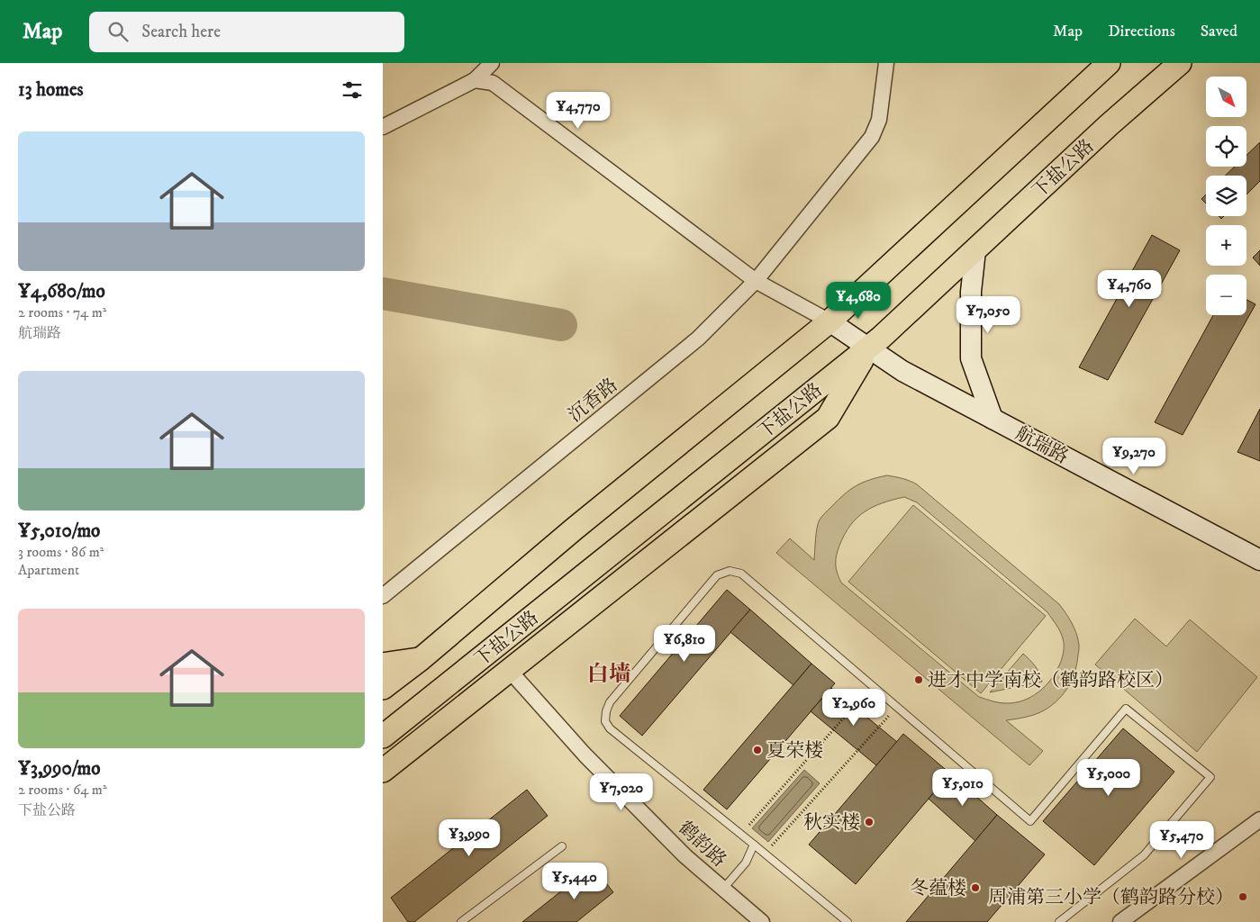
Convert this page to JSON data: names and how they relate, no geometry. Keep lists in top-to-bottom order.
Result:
{
  "streets": {
    "main road": ["下盐公路"],
    "street": ["沉香路", "航瑞路", "鹤韵路"]
  },
  "crossings": [
    ["下盐公路", "航瑞路"]
  ],
  "districts": ["白墙"],
  "places": [
    "进才中学南校（鹤韵路校区）",
    "夏荣楼",
    "秋实楼",
    "冬蕴楼",
    "周浦第三小学（鹤韵路分校）"
  ],
  "north": "bottom right",
  "page": {
    "header": "Map",
    "search": "Search here",
    "nav": ["Map", "Directions", "Saved"],
    "heading": "13 homes",
    "map_buttons": ["+", "−"],
    "price": [
      "¥4,770",
      "¥4,760",
      "¥4,680",
      "¥7,050",
      "¥9,270",
      "¥6,810",
      "¥2,960",
      "¥5,000",
      "¥5,010",
      "¥7,020",
      "¥3,990",
      "¥5,470",
      "¥5,440"
    ],
    "list": [
      {
        "name": "¥4,680/mo",
        "note": "2 rooms · 74 m² · 航瑞路"
      },
      {
        "name": "¥5,010/mo",
        "note": "3 rooms · 86 m² · Apartment"
      },
      {
        "name": "¥3,990/mo",
        "note": "2 rooms · 64 m² · 下盐公路"
      }
    ]
  }
}
